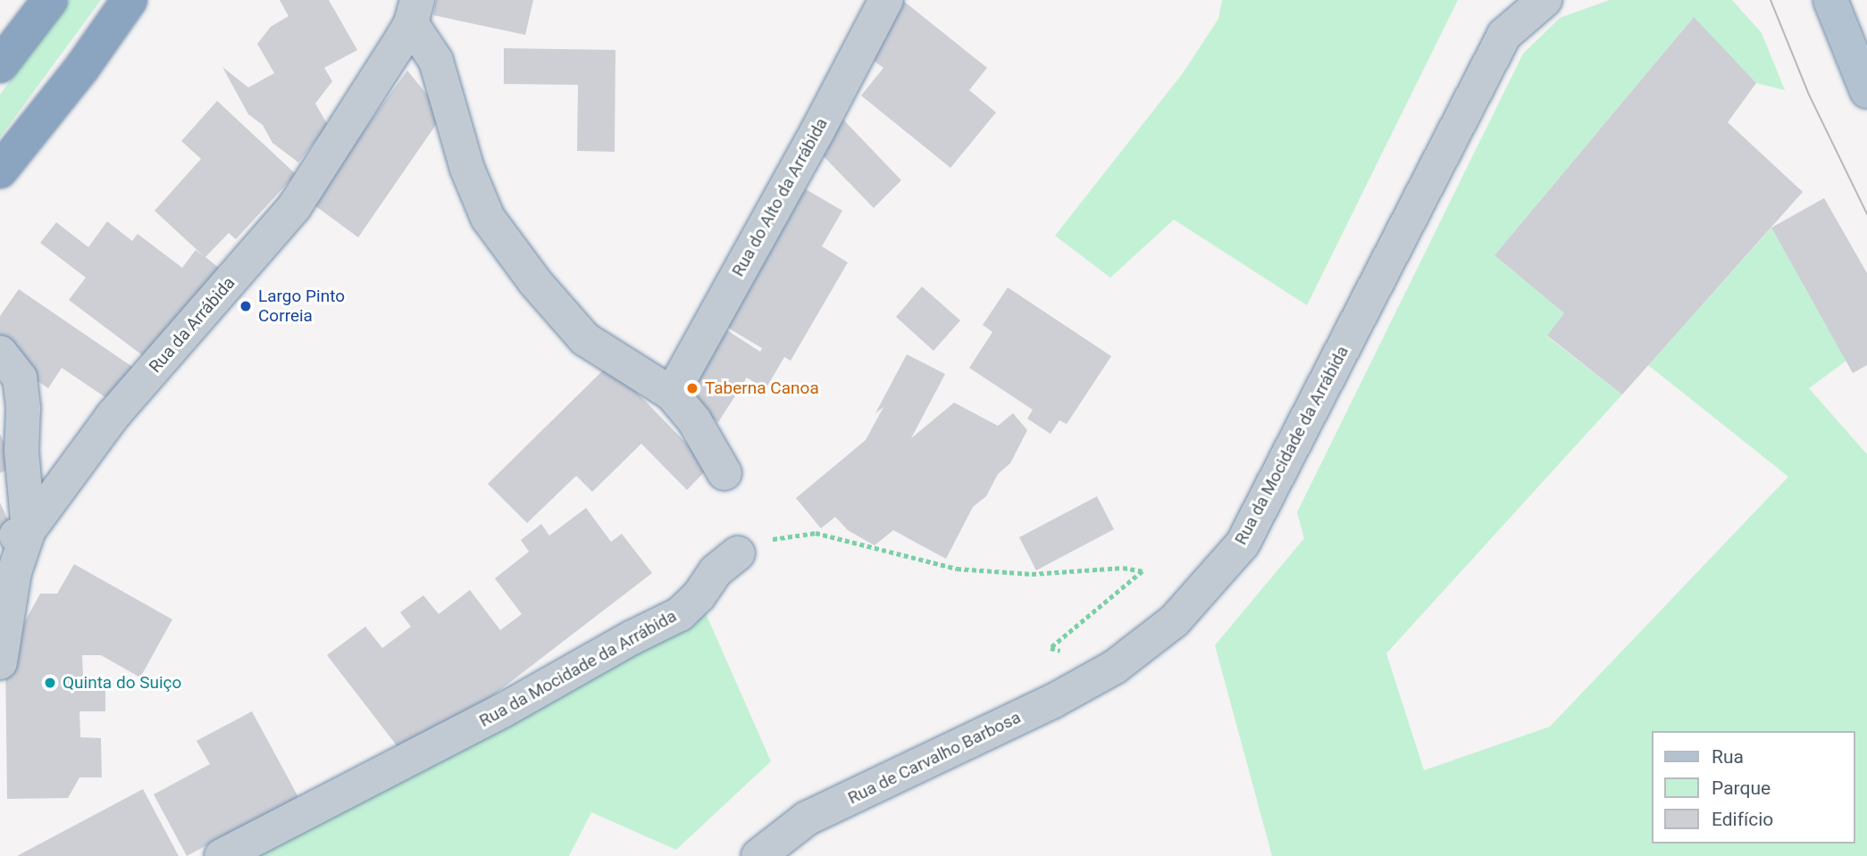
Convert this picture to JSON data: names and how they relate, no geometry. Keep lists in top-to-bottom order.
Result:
{
  "streets": {
    "street": [
      "Rua do Alto da Arrábida",
      "Rua da Arrábida",
      "Rua da Mocidade da Arrábida",
      "Rua de Carvalho Barbosa"
    ]
  },
  "crossings": [
    ["Rua da Mocidade da Arrábida", "Rua de Carvalho Barbosa"]
  ],
  "places": ["Largo Pinto Correia", "Taberna Canoa", "Quinta do Suiço"],
  "legend": ["Rua", "Parque", "Edifício"]
}
